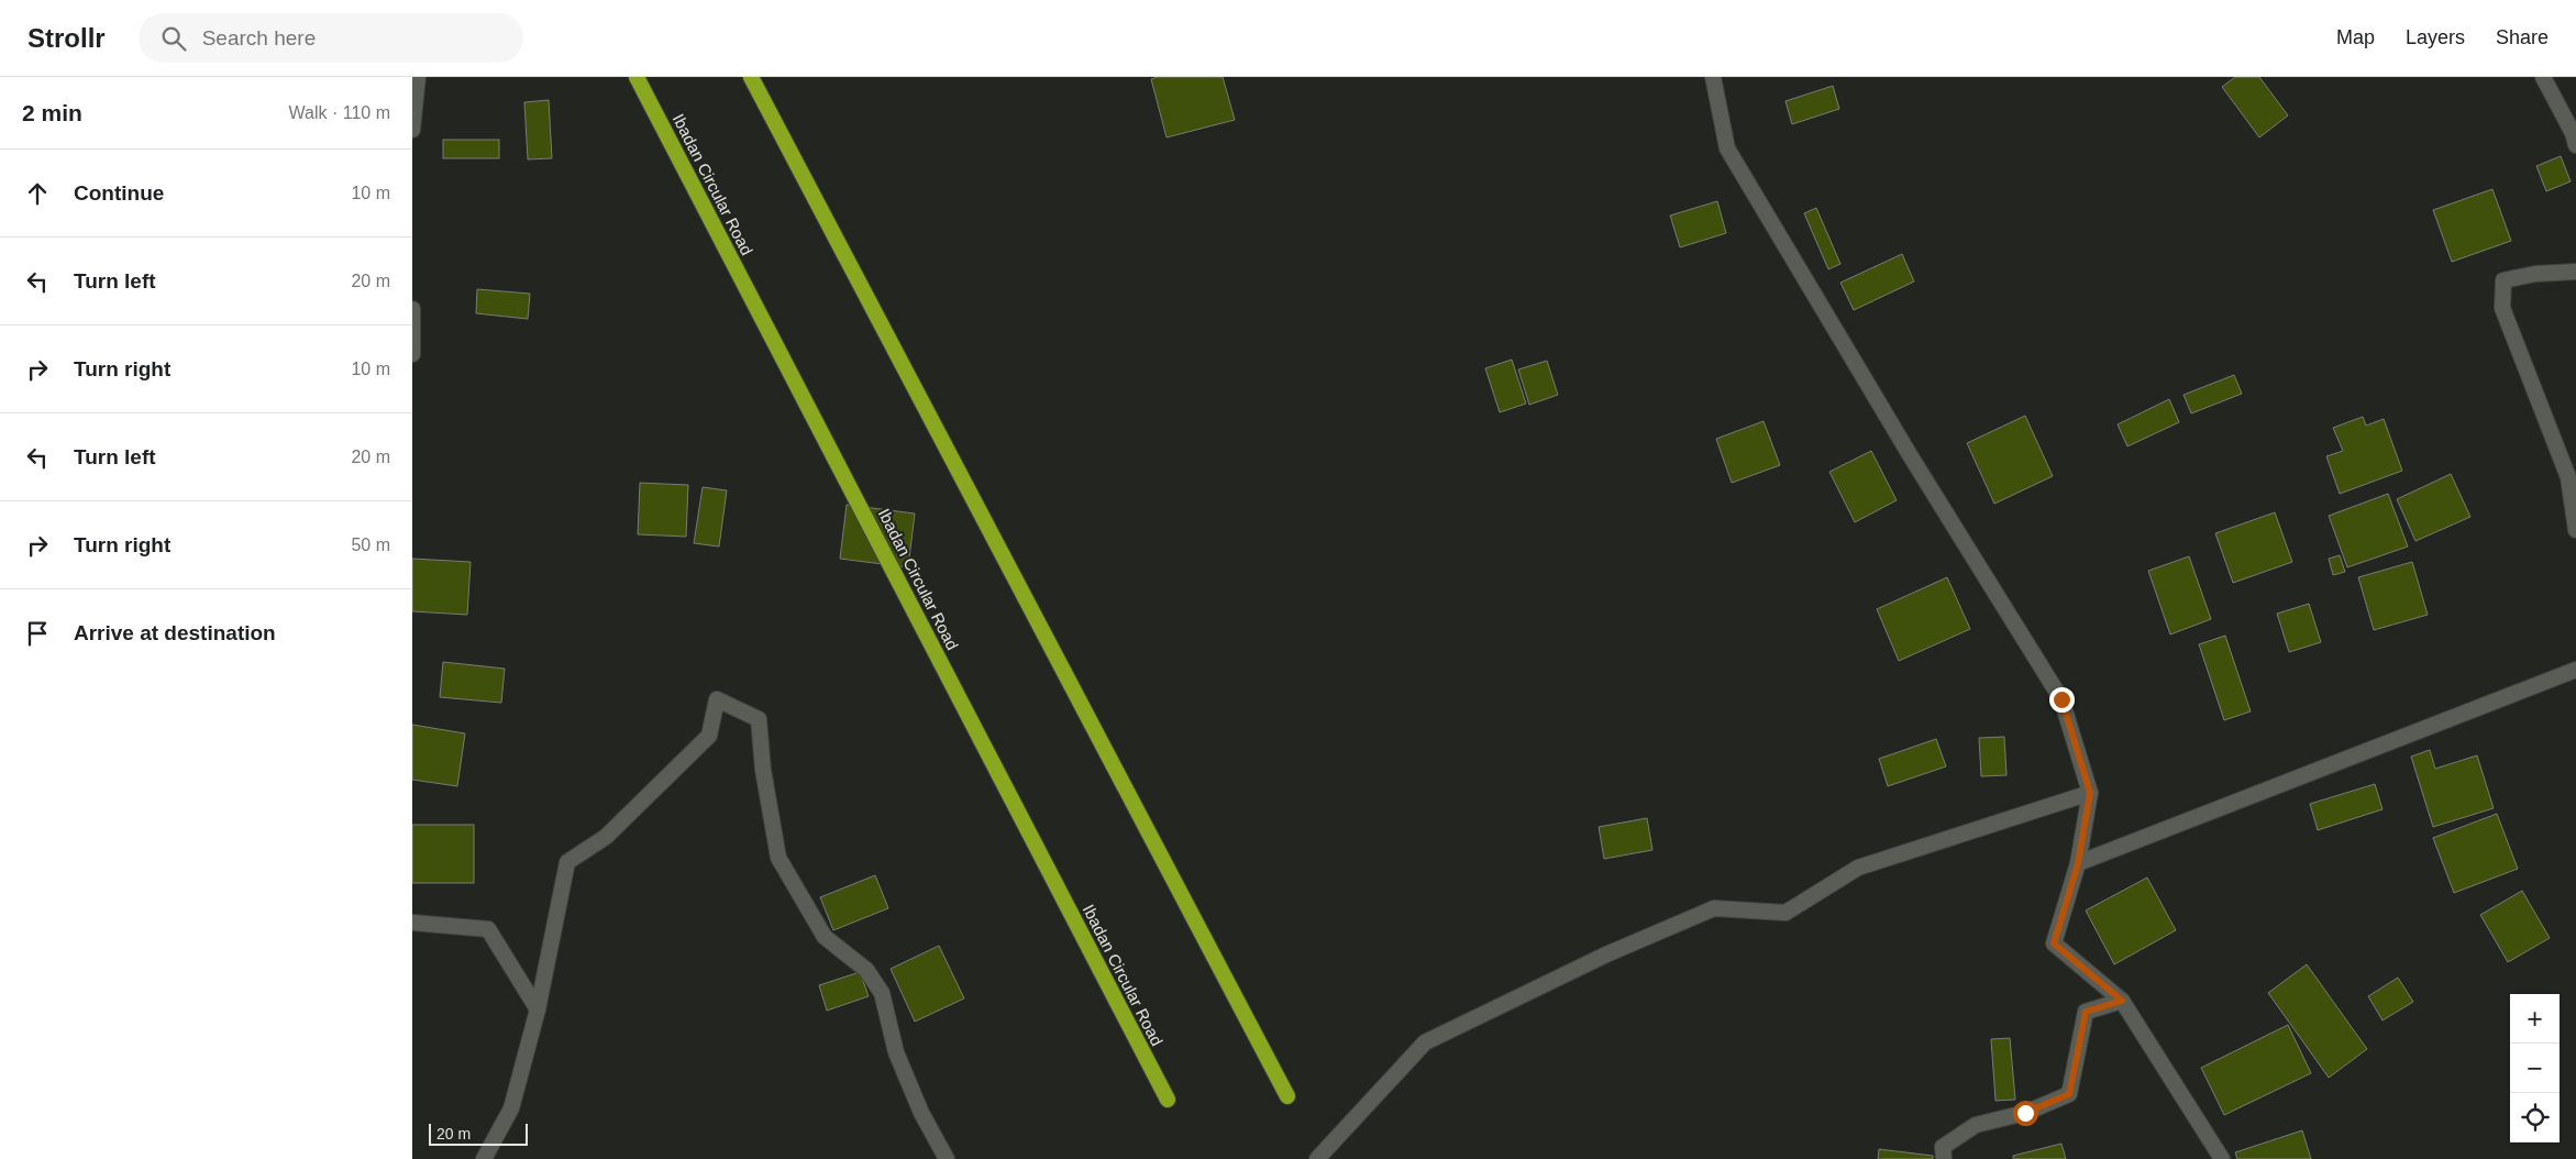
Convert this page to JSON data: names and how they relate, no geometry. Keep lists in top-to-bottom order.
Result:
{
  "streets": {
    "highway": ["Ibadan Circular Road"]
  },
  "scale_bar": "20 m",
  "page": {
    "header": "Strollr",
    "search": "Search here",
    "nav": ["Map", "Layers", "Share"],
    "heading": ["2 min", "Walk · 110 m"],
    "list": [
      ["Continue", "10 m"],
      ["Turn left", "20 m"],
      ["Turn right", "10 m"],
      ["Turn left", "20 m"],
      ["Turn right", "50 m"],
      "Arrive at destination"
    ],
    "map_buttons": ["+", "−"],
    "scale": "20 m"
  }
}
